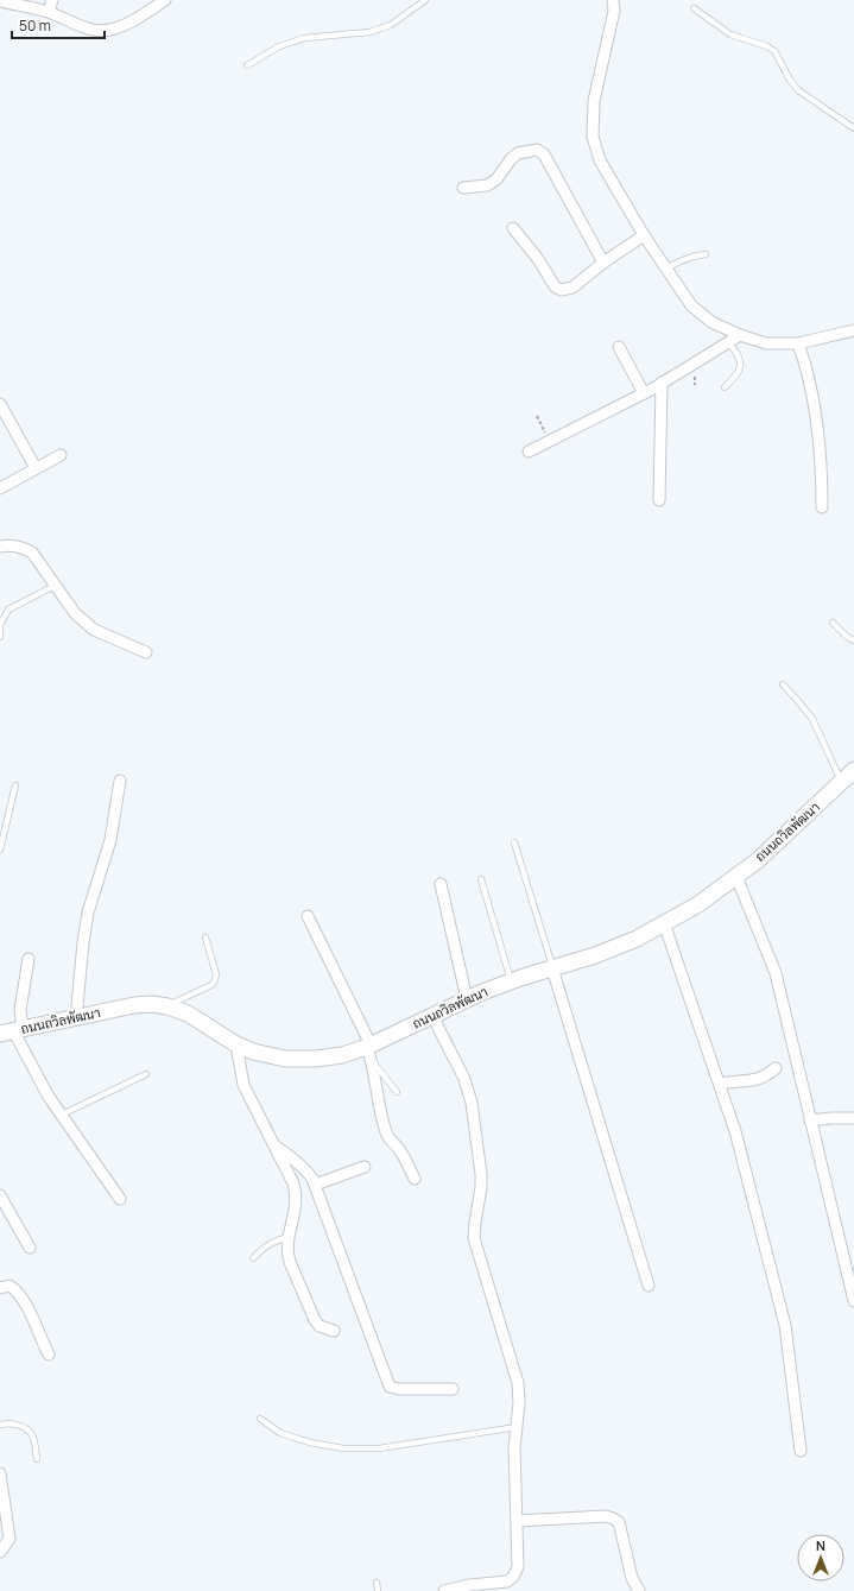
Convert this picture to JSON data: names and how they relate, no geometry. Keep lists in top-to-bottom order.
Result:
{
  "streets": {
    "street": ["ถนนถวิลพัฒนา"]
  },
  "scale_bar": "50 m",
  "north": "top"
}
